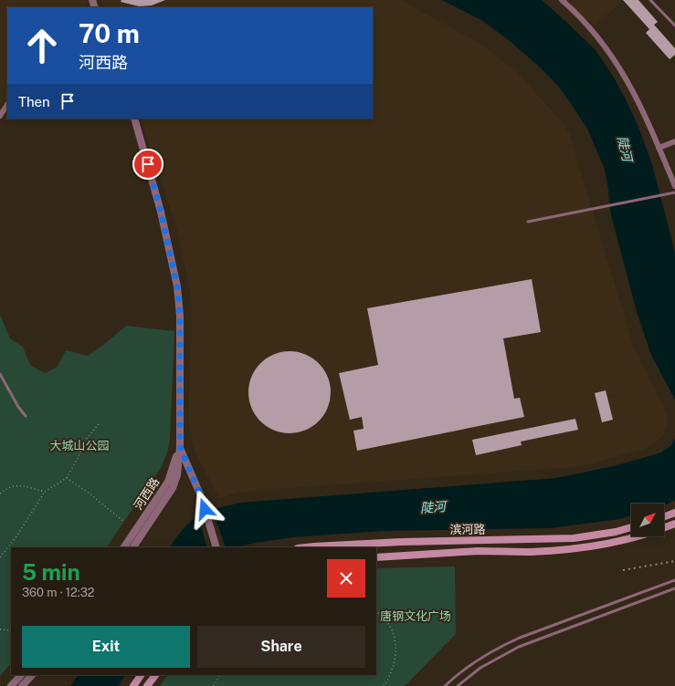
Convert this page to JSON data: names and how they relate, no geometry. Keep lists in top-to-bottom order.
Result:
{
  "streets": {
    "main road": ["滨河路"],
    "street": ["河西路"]
  },
  "water": ["陡河"],
  "parks": ["大城山公园", "唐钢文化广场"],
  "north": "top right",
  "page": {
    "turn": ["70 m", "河西路"],
    "then": "Then",
    "heading": ["5 min", "360 m · 12:32"],
    "buttons": ["Exit", "Share"]
  }
}
